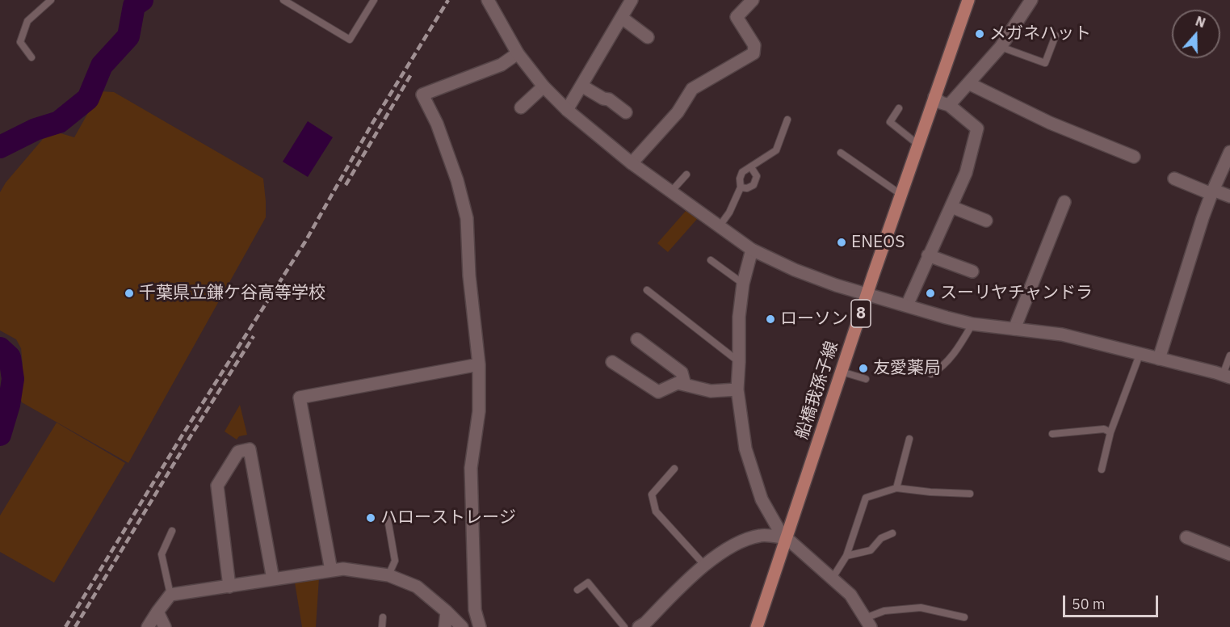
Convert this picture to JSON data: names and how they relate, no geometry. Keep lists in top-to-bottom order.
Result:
{
  "streets": {
    "main road": ["8", "船橋我孫子線"]
  },
  "places": [
    "メガネハット",
    "ENEOS",
    "千葉県立鎌ケ谷高等学校",
    "スーリヤチャンドラ",
    "ローソン",
    "友愛薬局",
    "ハローストレージ"
  ],
  "scale_bar": "50 m",
  "north": "top"
}
